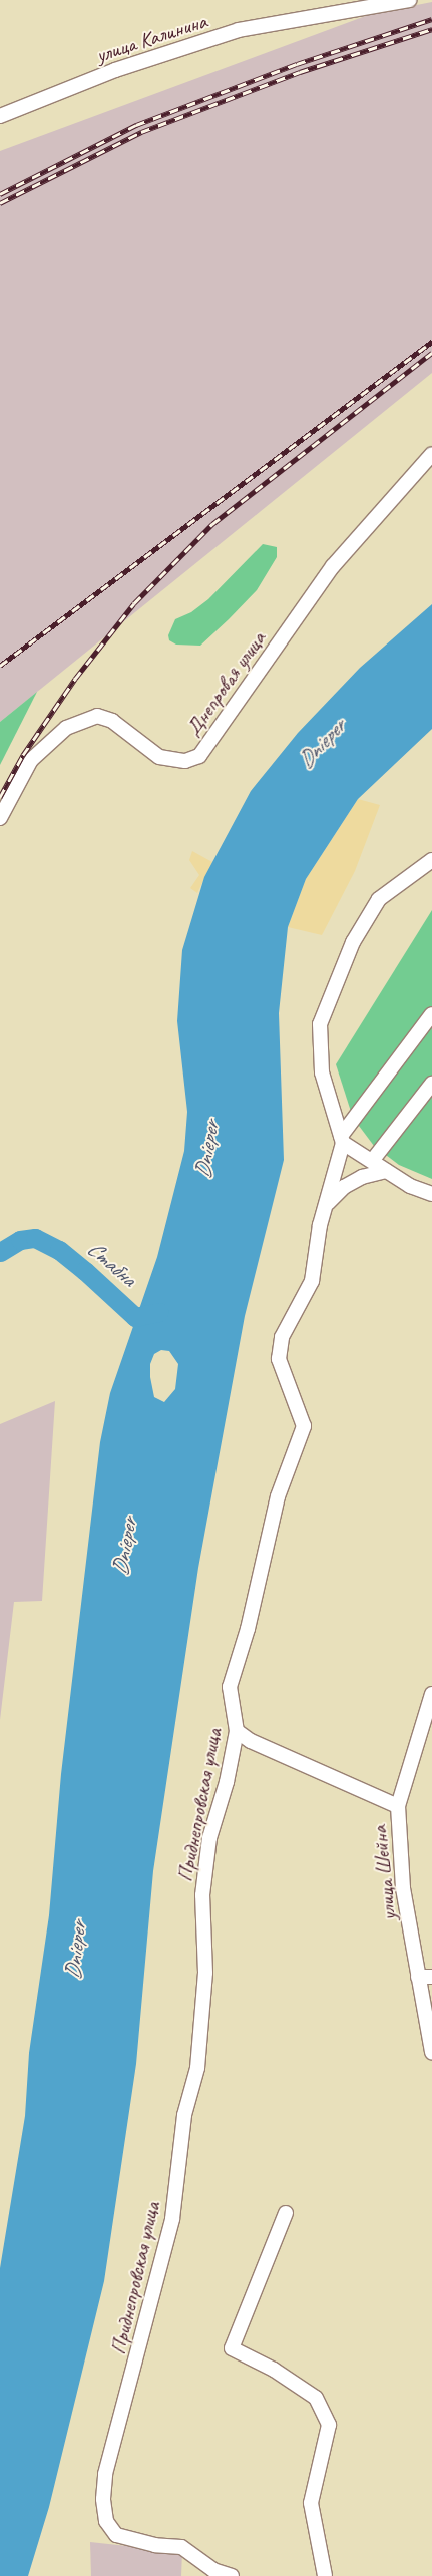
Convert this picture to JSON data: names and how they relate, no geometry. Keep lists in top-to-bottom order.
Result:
{
  "streets": {
    "street": [
      "улица Калинина",
      "Днепровая улица",
      "Приднепровская улица",
      "улица Шейна"
    ]
  },
  "water": ["Dnieper", "Стабна"]
}
